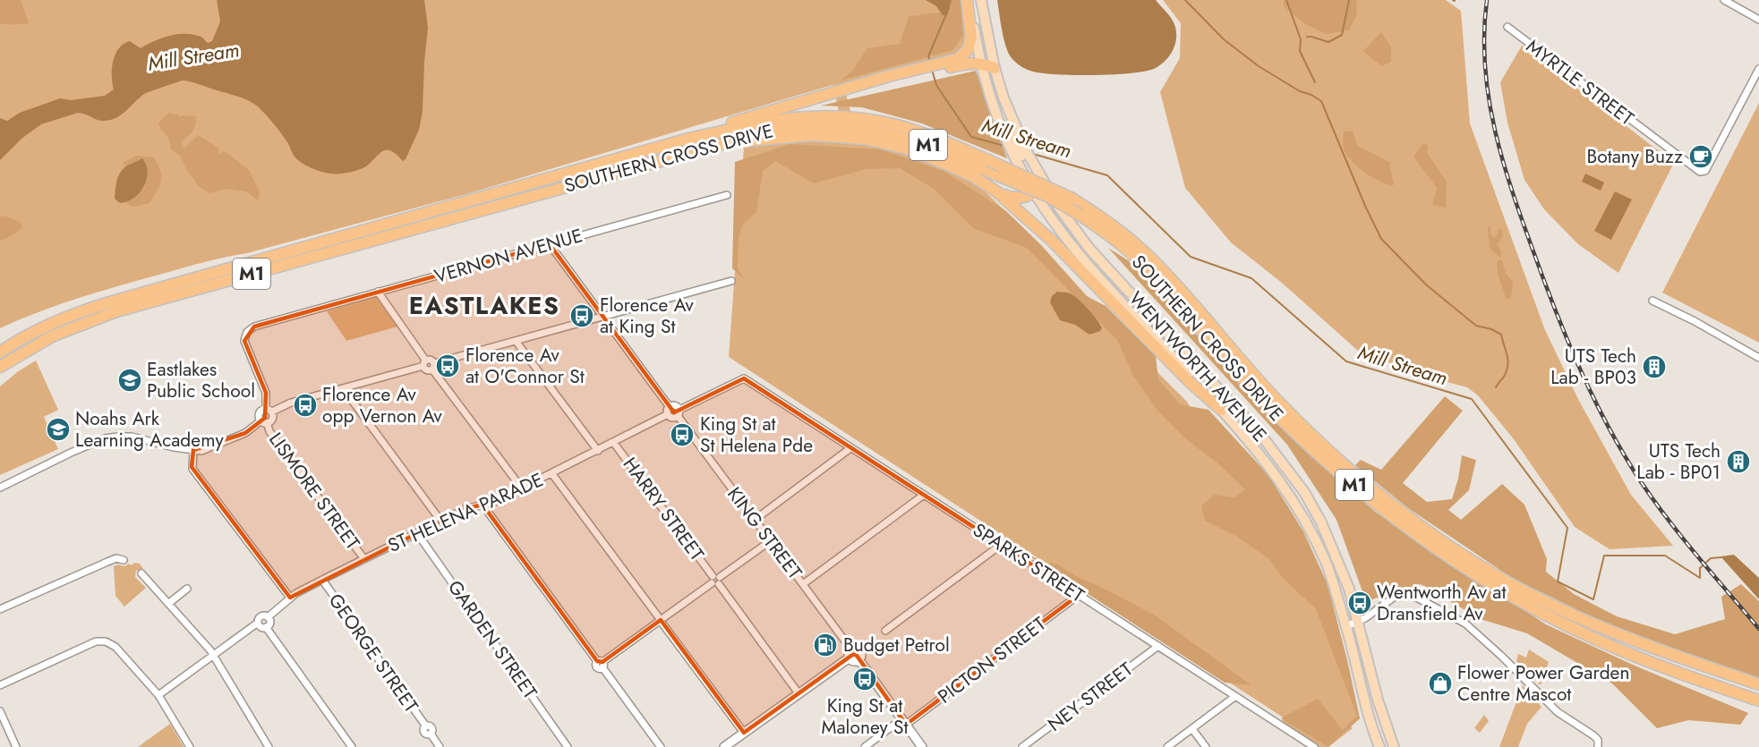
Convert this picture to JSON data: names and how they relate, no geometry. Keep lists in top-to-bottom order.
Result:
{
  "streets": {
    "highway": ["M1", "SOUTHERN CROSS DRIVE"],
    "main road": ["WENTWORTH AVENUE"],
    "street": [
      "MYRTLE STREET",
      "VERNON AVENUE",
      "LISMORE STREET",
      "HARRY STREET",
      "ST HELENA PARADE",
      "KING STREET",
      "SPARKS STREET",
      "GARDEN STREET",
      "GEORGE STREET",
      "PICTON STREET",
      "NEY STREET"
    ]
  },
  "crossings": [
    ["LISMORE STREET", "ST HELENA PARADE"],
    ["HARRY STREET", "ST HELENA PARADE"],
    ["ST HELENA PARADE", "GARDEN STREET"],
    ["ST HELENA PARADE", "GEORGE STREET"],
    ["KING STREET", "SPARKS STREET"],
    ["SPARKS STREET", "PICTON STREET"],
    ["SPARKS STREET", "NEY STREET"]
  ],
  "districts": ["EASTLAKES"],
  "water": ["Mill Stream"],
  "places": {
    "cafe": ["Botany Buzz"],
    "bus stop": [
      "Florence Av at King St",
      "Florence Av at O'Connor St",
      "Florence Av opp Vernon Av",
      "King St at St Helena Pde",
      "Wentworth Av at Dransfield Av",
      "King St at Maloney St"
    ],
    "building": ["UTS Tech Lab - BP03", "UTS Tech Lab - BP01"],
    "school or university": ["Eastlakes Public School", "Noahs Ark Learning Academy"],
    "fuel station": ["Budget Petrol"],
    "shop": ["Flower Power Garden Centre Mascot"]
  }
}
